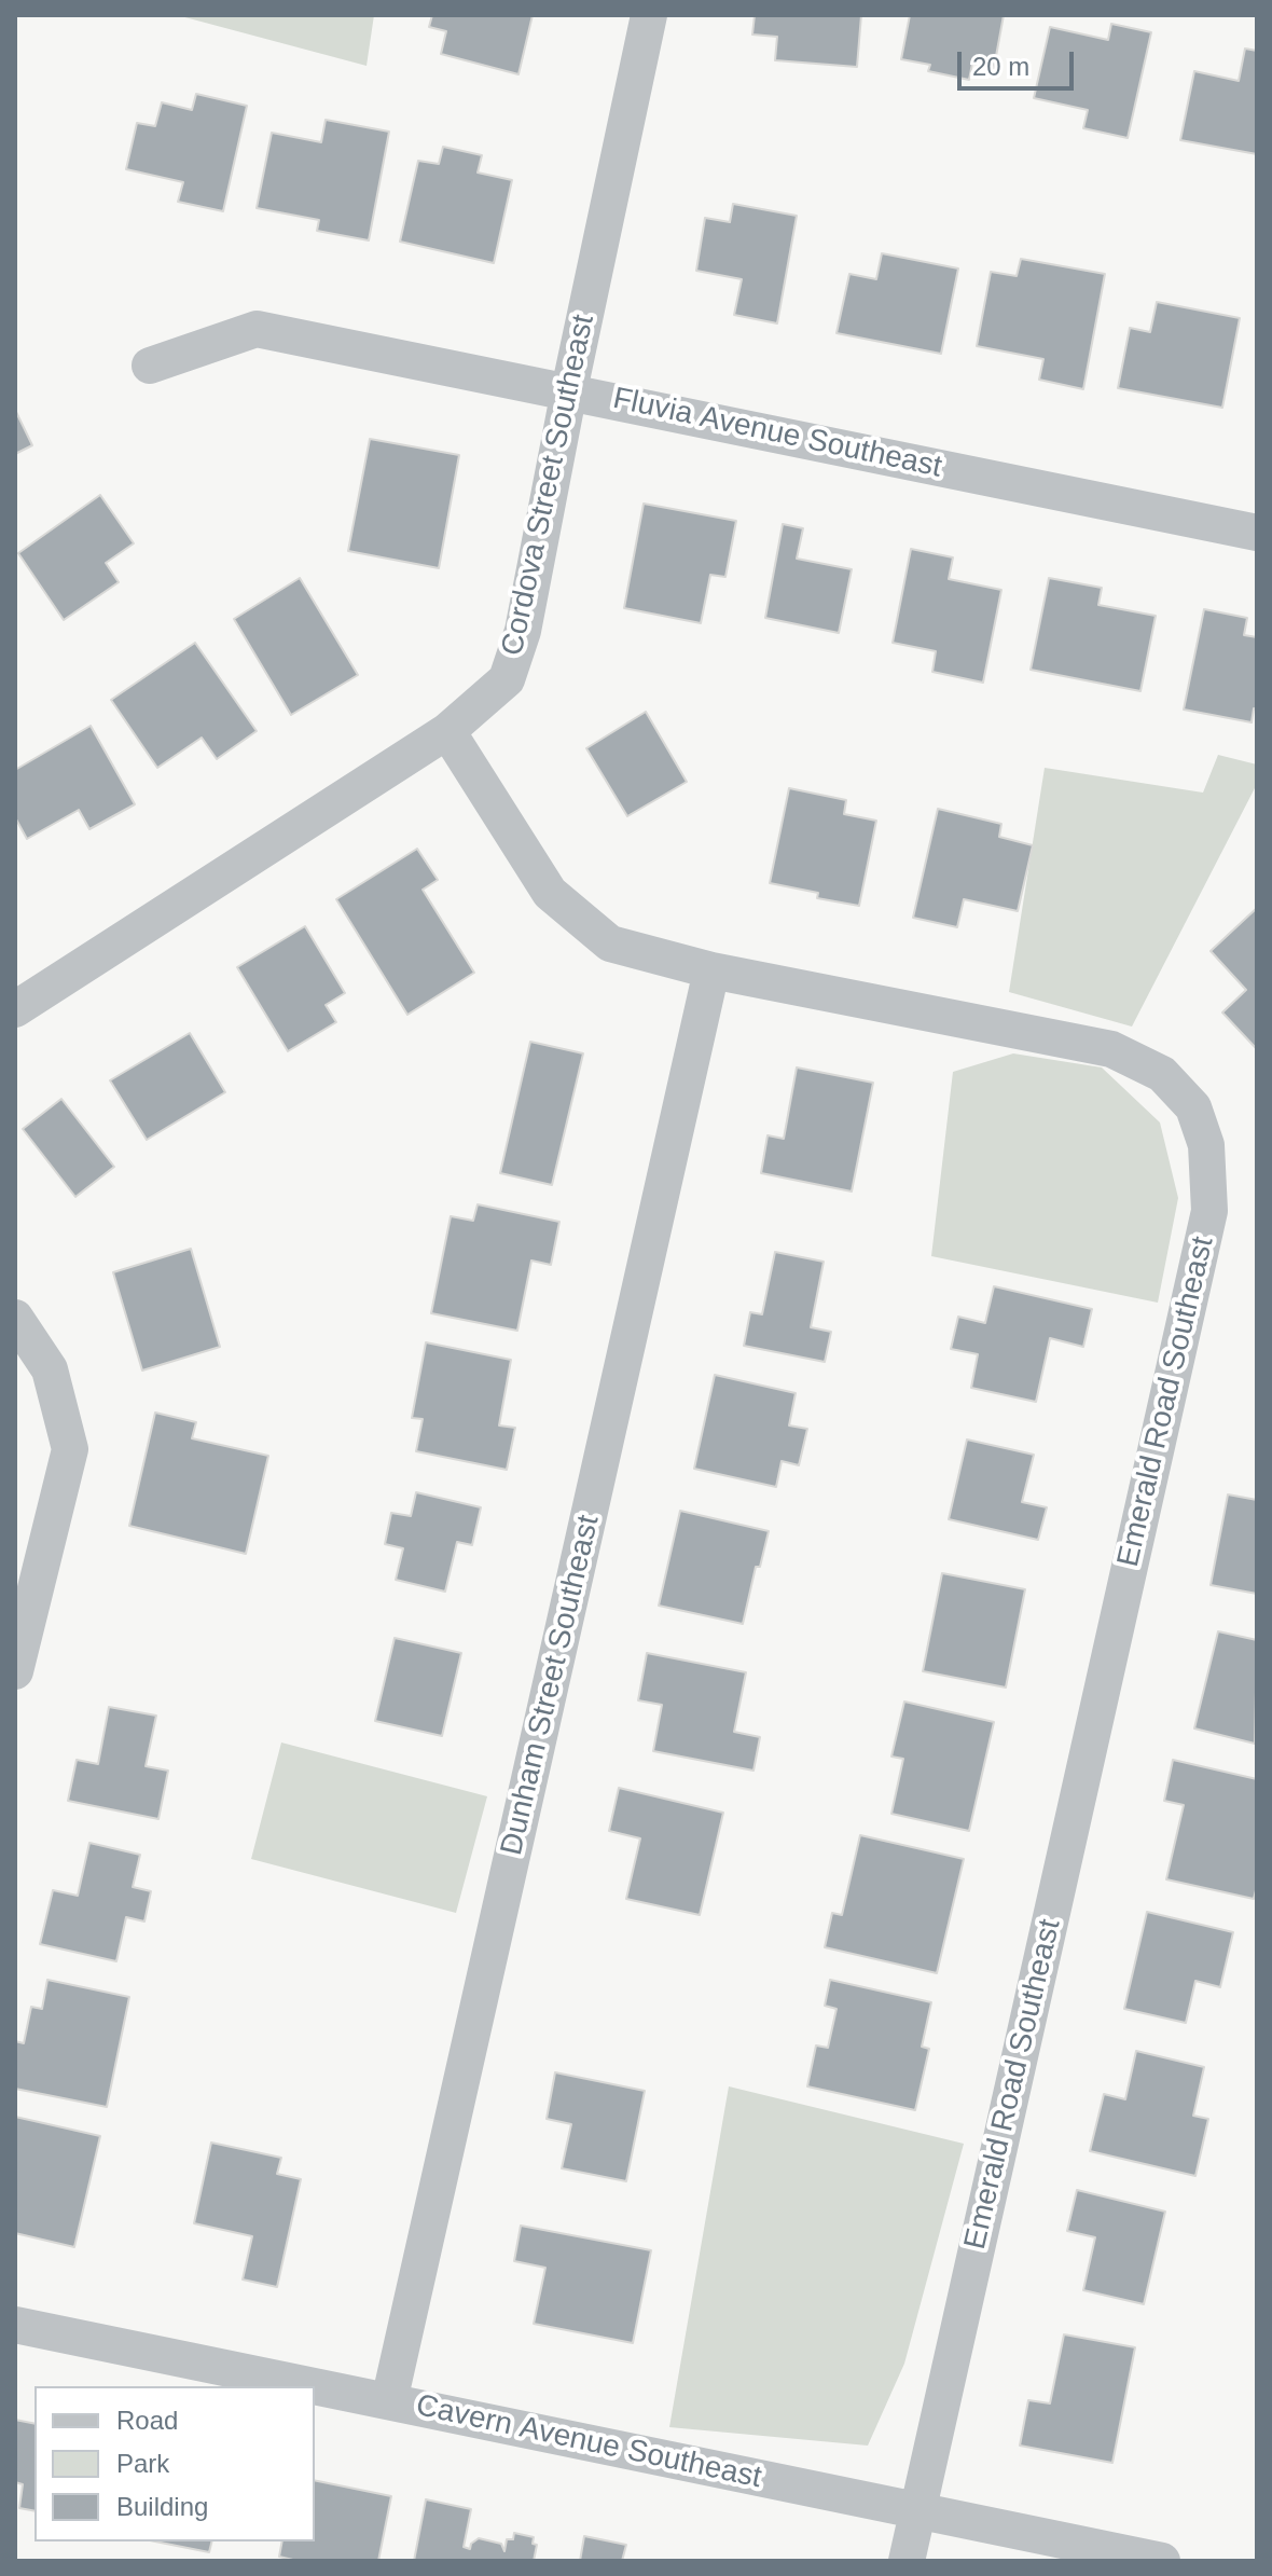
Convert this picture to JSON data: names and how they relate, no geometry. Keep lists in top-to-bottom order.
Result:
{
  "streets": {
    "street": [
      "Fluvia Avenue Southeast",
      "Cordova Street Southeast",
      "Emerald Road Southeast",
      "Dunham Street Southeast",
      "Cavern Avenue Southeast"
    ]
  },
  "crossings": [
    ["Fluvia Avenue Southeast", "Cordova Street Southeast"],
    ["Cordova Street Southeast", "Emerald Road Southeast"],
    ["Emerald Road Southeast", "Dunham Street Southeast"],
    ["Emerald Road Southeast", "Cavern Avenue Southeast"],
    ["Dunham Street Southeast", "Cavern Avenue Southeast"]
  ],
  "legend": ["Road", "Park", "Building"],
  "scale_bar": "20 m"
}
